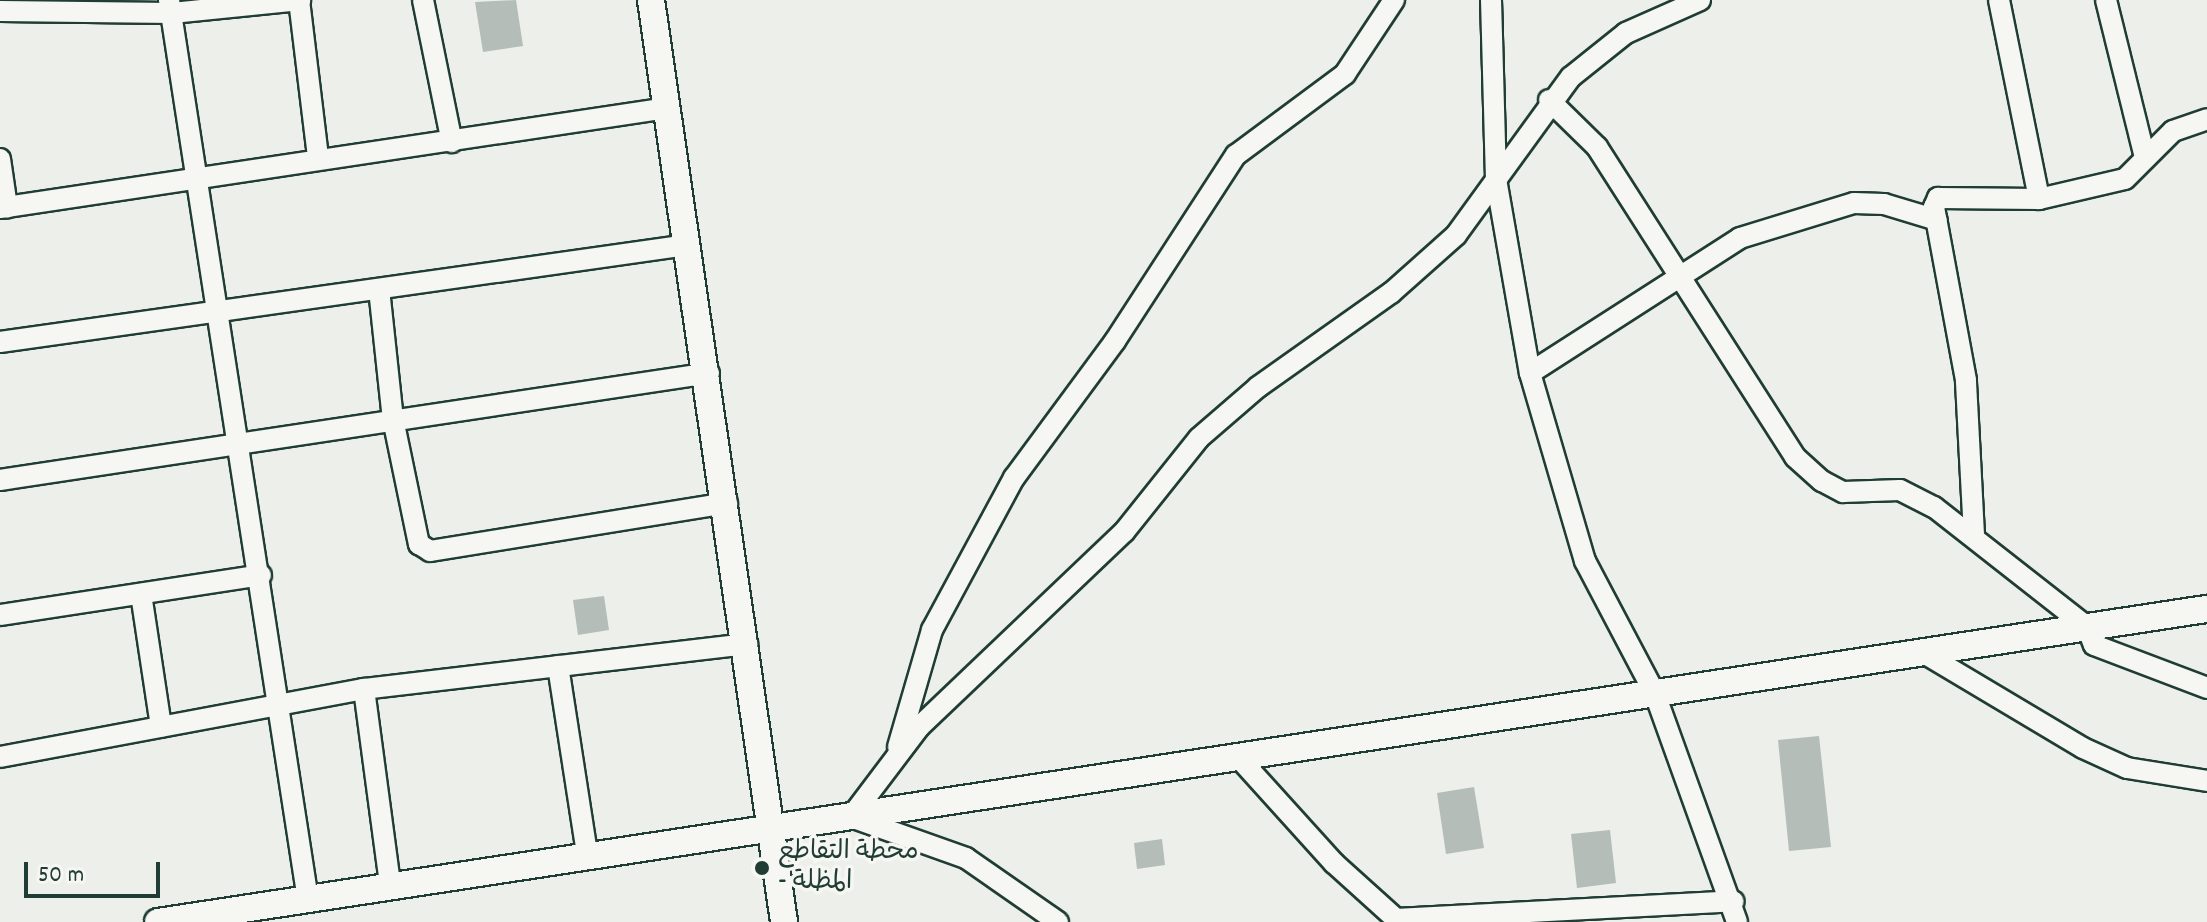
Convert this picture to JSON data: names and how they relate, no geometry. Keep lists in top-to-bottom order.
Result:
{
  "places": ["محطة التقاطع - المظلة"],
  "scale_bar": "50 m"
}
